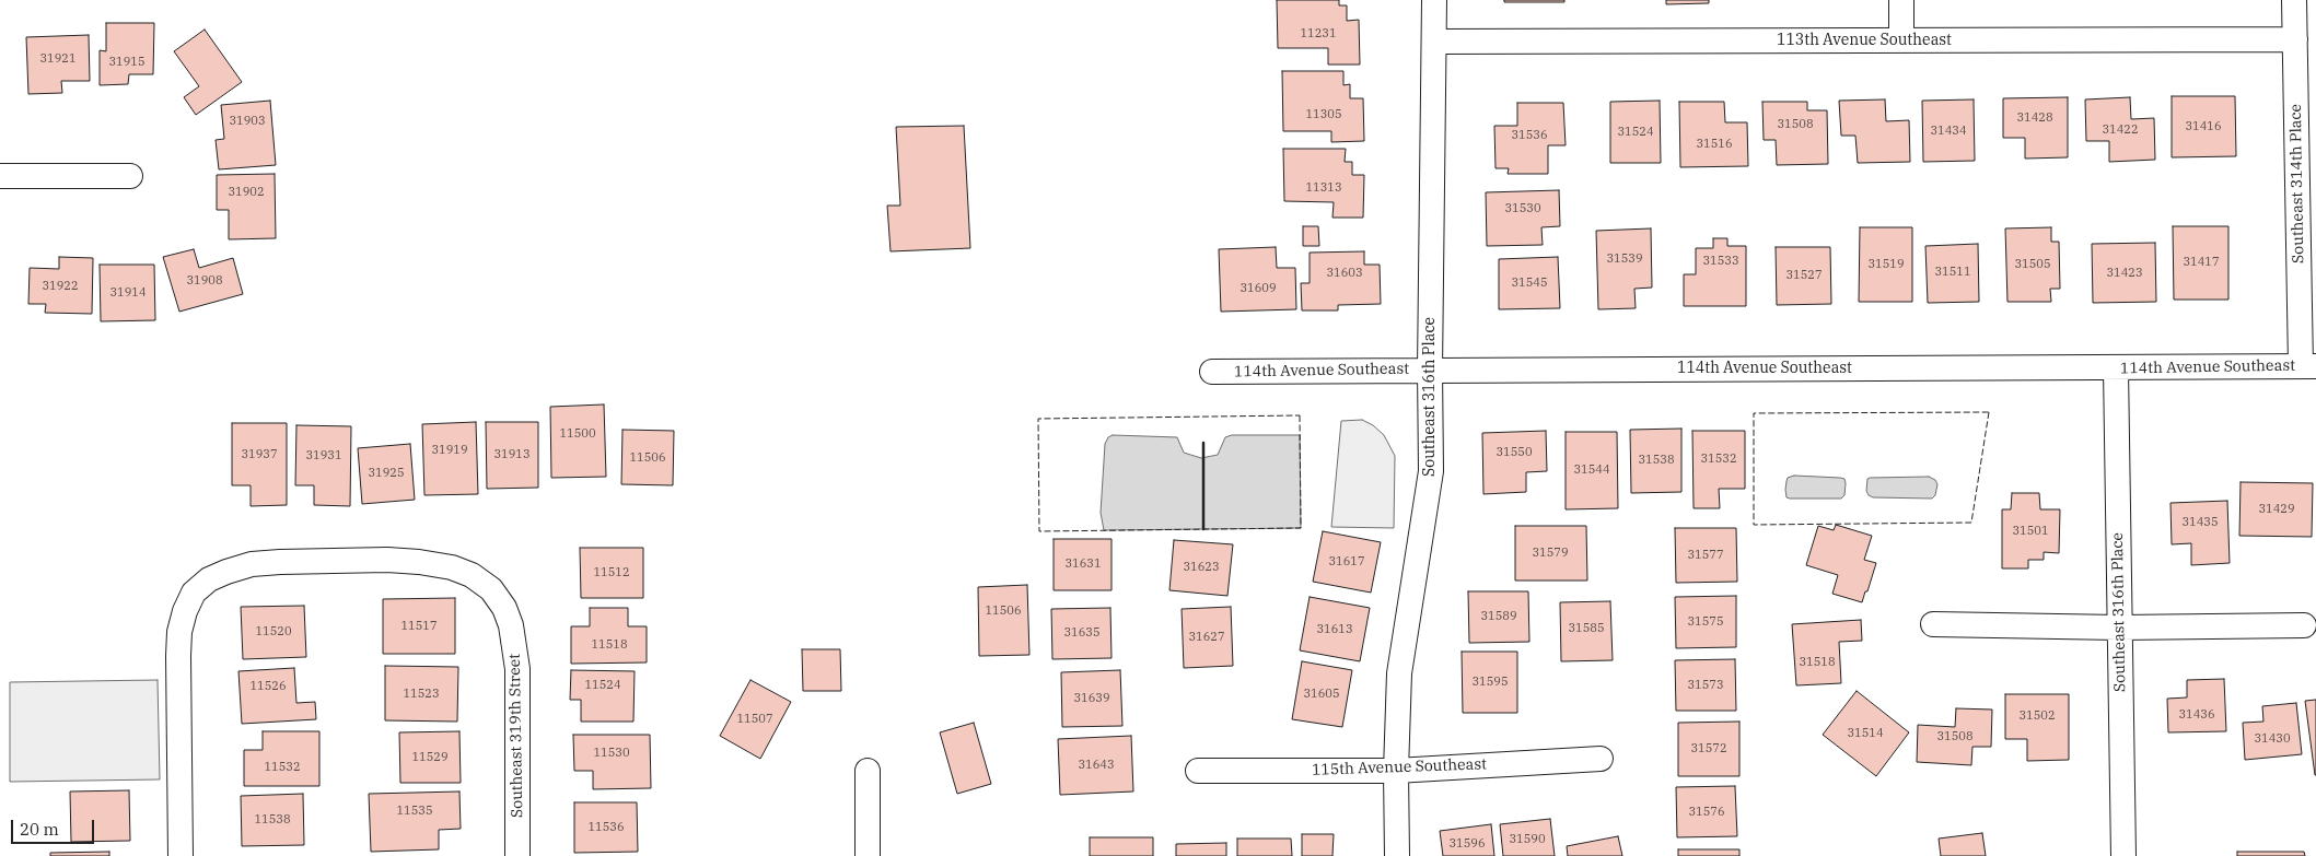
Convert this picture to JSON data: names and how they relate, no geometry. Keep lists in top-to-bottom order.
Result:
{
  "streets": {
    "street": [
      "113th Avenue Southeast",
      "Southeast 314th Place",
      "114th Avenue Southeast",
      "Southeast 316th Place",
      "Southeast 319th Street",
      "115th Avenue Southeast"
    ]
  },
  "crossings": [
    ["113th Avenue Southeast", "Southeast 314th Place"],
    ["113th Avenue Southeast", "Southeast 316th Place"],
    ["Southeast 314th Place", "114th Avenue Southeast"],
    ["114th Avenue Southeast", "Southeast 316th Place"],
    ["Southeast 316th Place", "115th Avenue Southeast"]
  ],
  "house_numbers": [
    "11231",
    "31921",
    "31915",
    "11305",
    "31428",
    "31903",
    "31508",
    "31416",
    "31422",
    "31434",
    "31524",
    "31536",
    "31516",
    "11313",
    "31902",
    "31530",
    "31539",
    "31533",
    "31417",
    "31519",
    "31505",
    "31511",
    "31603",
    "31423",
    "31527",
    "31908",
    "31545",
    "31922",
    "31609",
    "31914",
    "11500",
    "31919",
    "31550",
    "31937",
    "31913",
    "31931",
    "11506",
    "31532",
    "31538",
    "31544",
    "31925",
    "31429",
    "31435",
    "31501",
    "31579",
    "31577",
    "31617",
    "31631",
    "31623",
    "11512",
    "11506",
    "31589",
    "31575",
    "11517",
    "31585",
    "31613",
    "11520",
    "31635",
    "31627",
    "11518",
    "31518",
    "31595",
    "11524",
    "31573",
    "11526",
    "11523",
    "31605",
    "31639",
    "31436",
    "31502",
    "11507",
    "31514",
    "31508",
    "31430",
    "31572",
    "11530",
    "11529",
    "31643",
    "11532",
    "11535",
    "31576",
    "11538",
    "11536",
    "31590",
    "31596"
  ],
  "scale_bar": "20 m"
}
